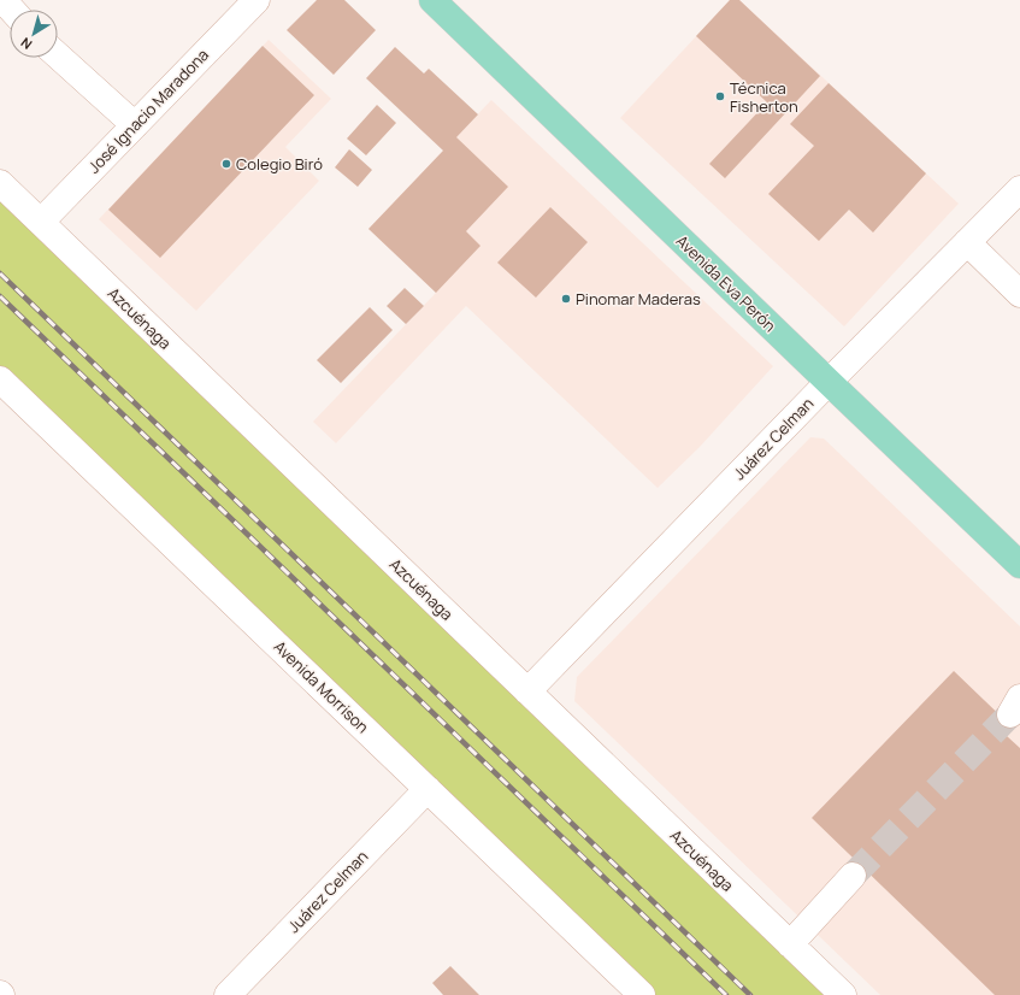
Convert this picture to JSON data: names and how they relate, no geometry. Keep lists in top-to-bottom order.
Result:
{
  "streets": {
    "main road": ["Avenida Eva Perón"],
    "street": [
      "José Ignacio Maradona",
      "Azcuénaga",
      "Juárez Celman",
      "Avenida Morrison"
    ]
  },
  "crossings": [
    ["José Ignacio Maradona", "Azcuénaga"],
    ["Avenida Eva Perón", "Juárez Celman"],
    ["Azcuénaga", "Juárez Celman"],
    ["Juárez Celman", "Avenida Morrison"]
  ],
  "places": ["Técnica Fisherton", "Colegio Biró", "Pinomar Maderas"],
  "north": "bottom left"
}
